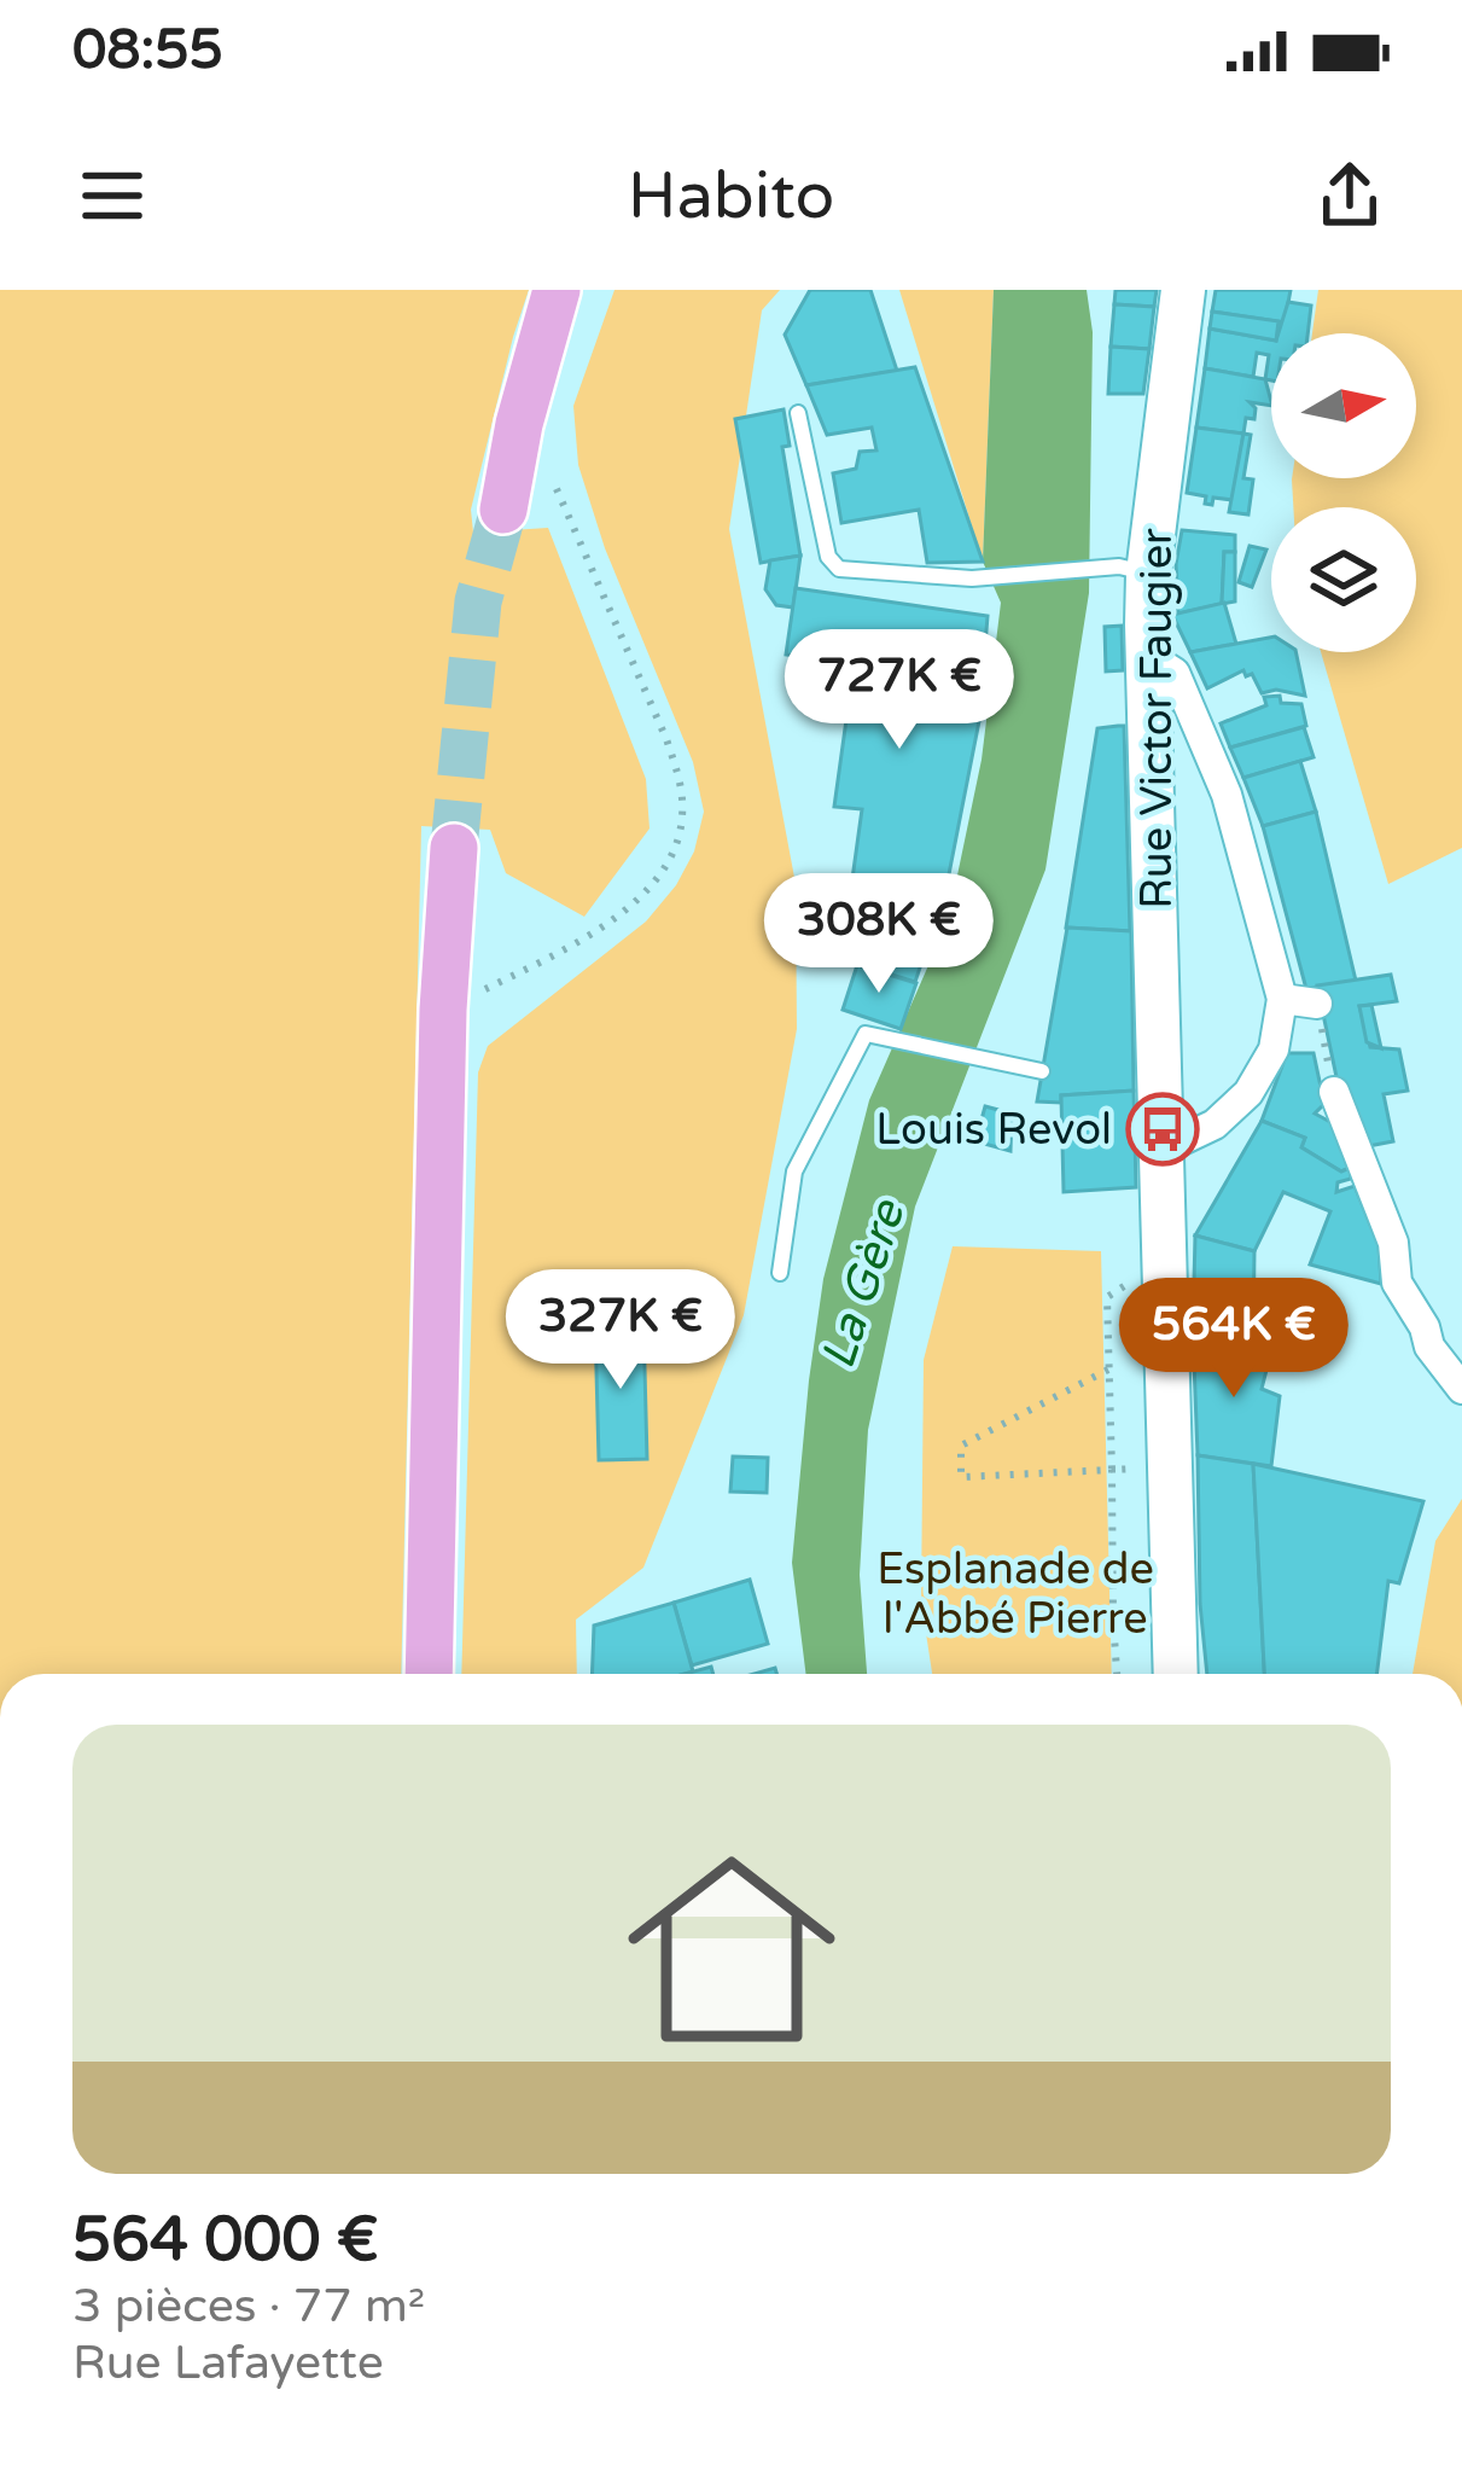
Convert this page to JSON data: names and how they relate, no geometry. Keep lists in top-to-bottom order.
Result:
{
  "streets": {
    "main road": ["Rue Victor Faugier"]
  },
  "water": ["La Gère"],
  "parks": ["Esplanade de l'Abbé Pierre"],
  "places": {
    "bus stop": ["Louis Revol"]
  },
  "north": "right",
  "page": {
    "status": "08:55",
    "header": "Habito",
    "price": [
      "727K €",
      "308K €",
      "327K €",
      "564K €"
    ],
    "list": [
      {
        "name": "564 000 €",
        "note": "3 pièces · 77 m² · Rue Lafayette"
      }
    ]
  }
}
